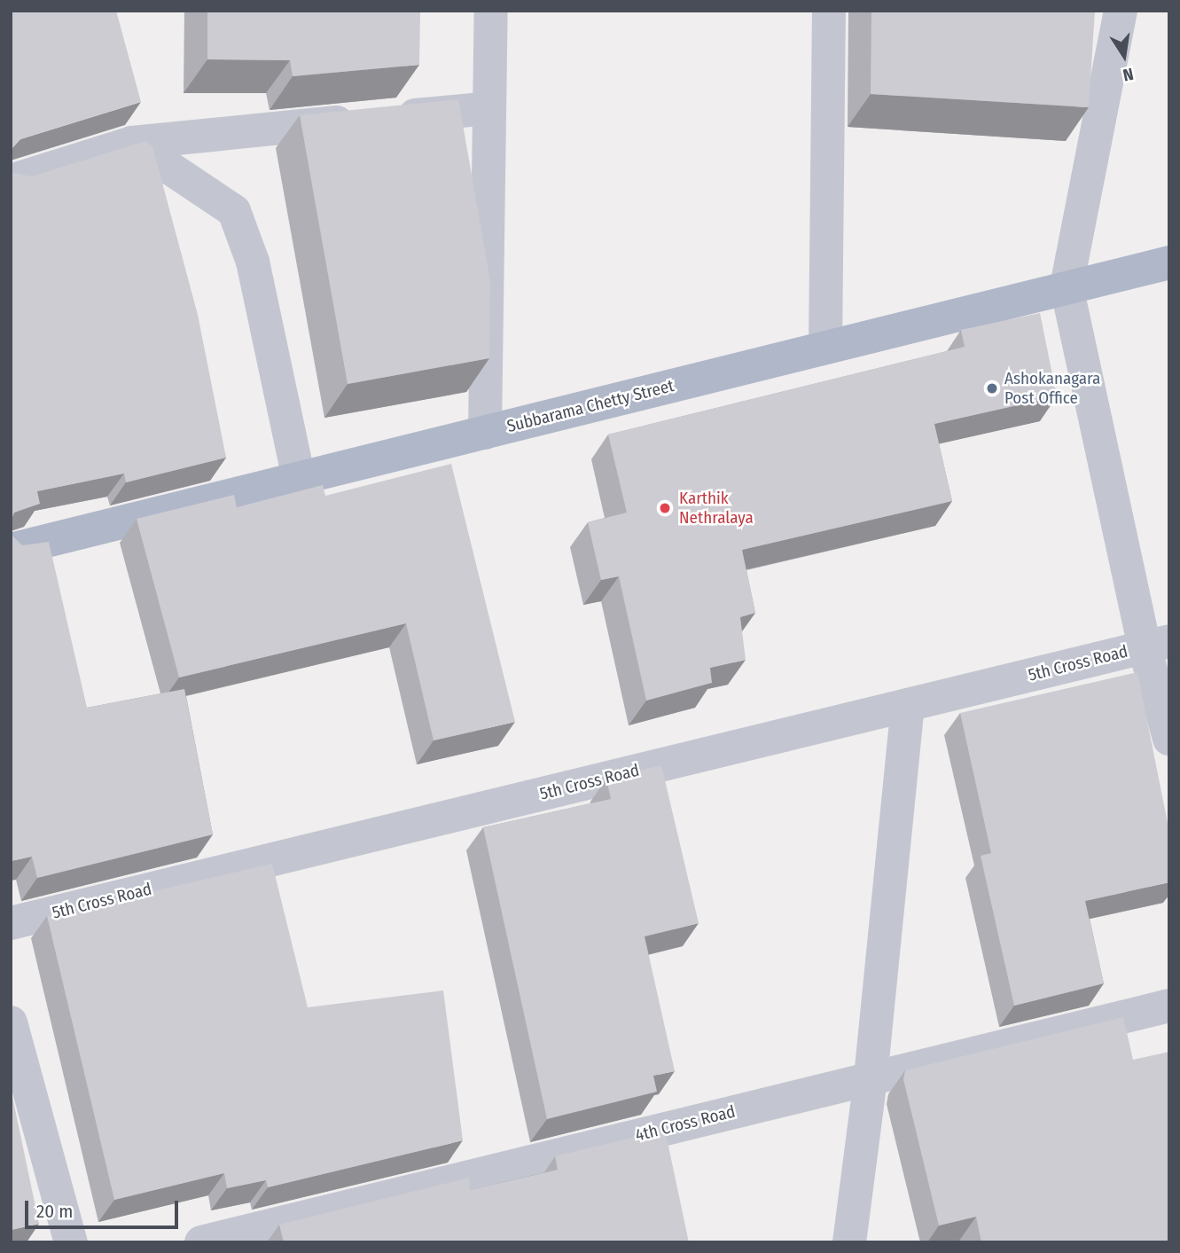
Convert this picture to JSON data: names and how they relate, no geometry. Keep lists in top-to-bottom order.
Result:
{
  "streets": {
    "main road": ["Subbarama Chetty Street"],
    "street": ["5th Cross Road", "4th Cross Road"]
  },
  "places": ["Ashokanagara Post Office", "Karthik Nethralaya"],
  "scale_bar": "20 m",
  "north": "bottom"
}
